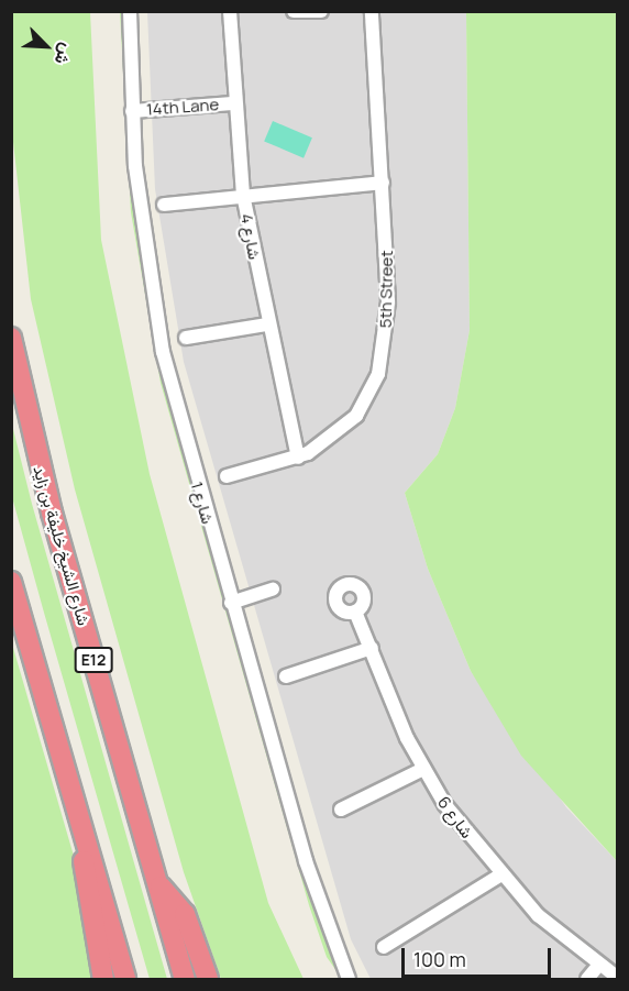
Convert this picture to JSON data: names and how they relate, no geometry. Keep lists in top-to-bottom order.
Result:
{
  "streets": {
    "highway": ["شارع الشيخ خليفة بن زايد", "E12"],
    "street": [
      "14th Lane",
      "شارع 4",
      "5th Street",
      "شارع 1",
      "شارع 6"
    ]
  },
  "crossings": [
    ["14th Lane", "شارع 4"],
    ["14th Lane", "شارع 1"],
    ["شارع 4", "5th Street"]
  ],
  "scale_bar": "100 m",
  "north": "bottom right"
}
